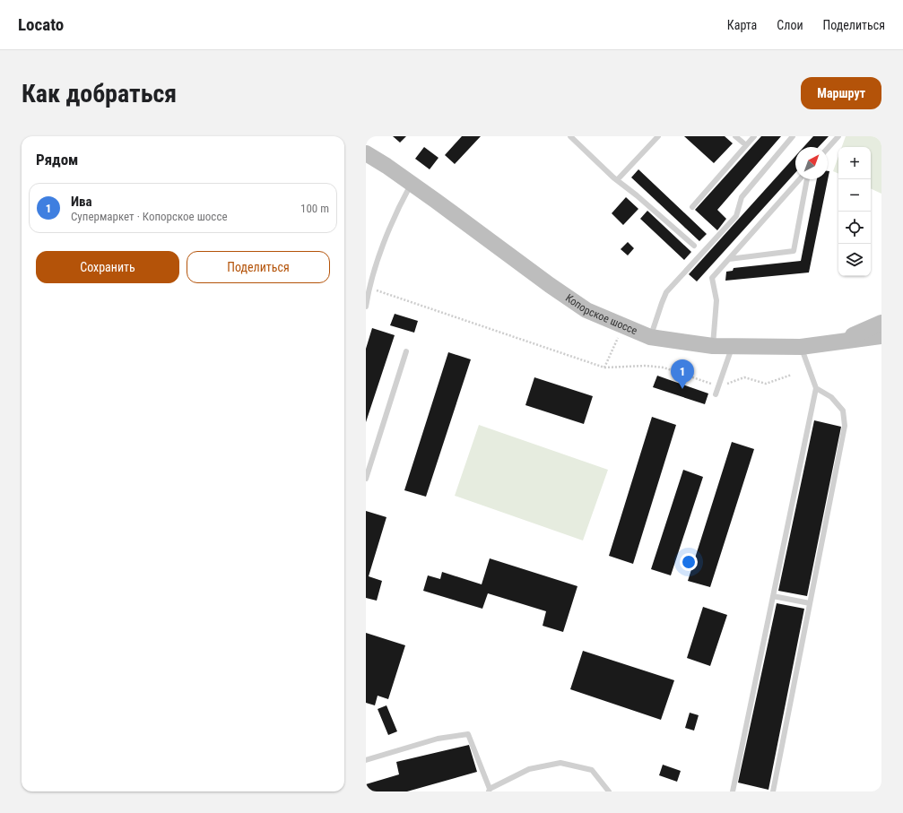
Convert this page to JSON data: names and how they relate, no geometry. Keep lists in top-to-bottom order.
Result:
{
  "streets": {
    "main road": ["Копорское шоссе"]
  },
  "north": "top right",
  "page": {
    "header": "Locato",
    "nav": ["Карта", "Слои", "Поделиться"],
    "buttons": [
      "Маршрут",
      ["Сохранить", "Поделиться"]
    ],
    "title": "Как добраться",
    "heading": "Рядом",
    "map_buttons": ["+", "−"],
    "list": [
      {
        "mark": "1",
        "name": "Ива",
        "note": "Супермаркет · Копорское шоссе",
        "value": "100 m"
      }
    ],
    "pins": "1"
  }
}
